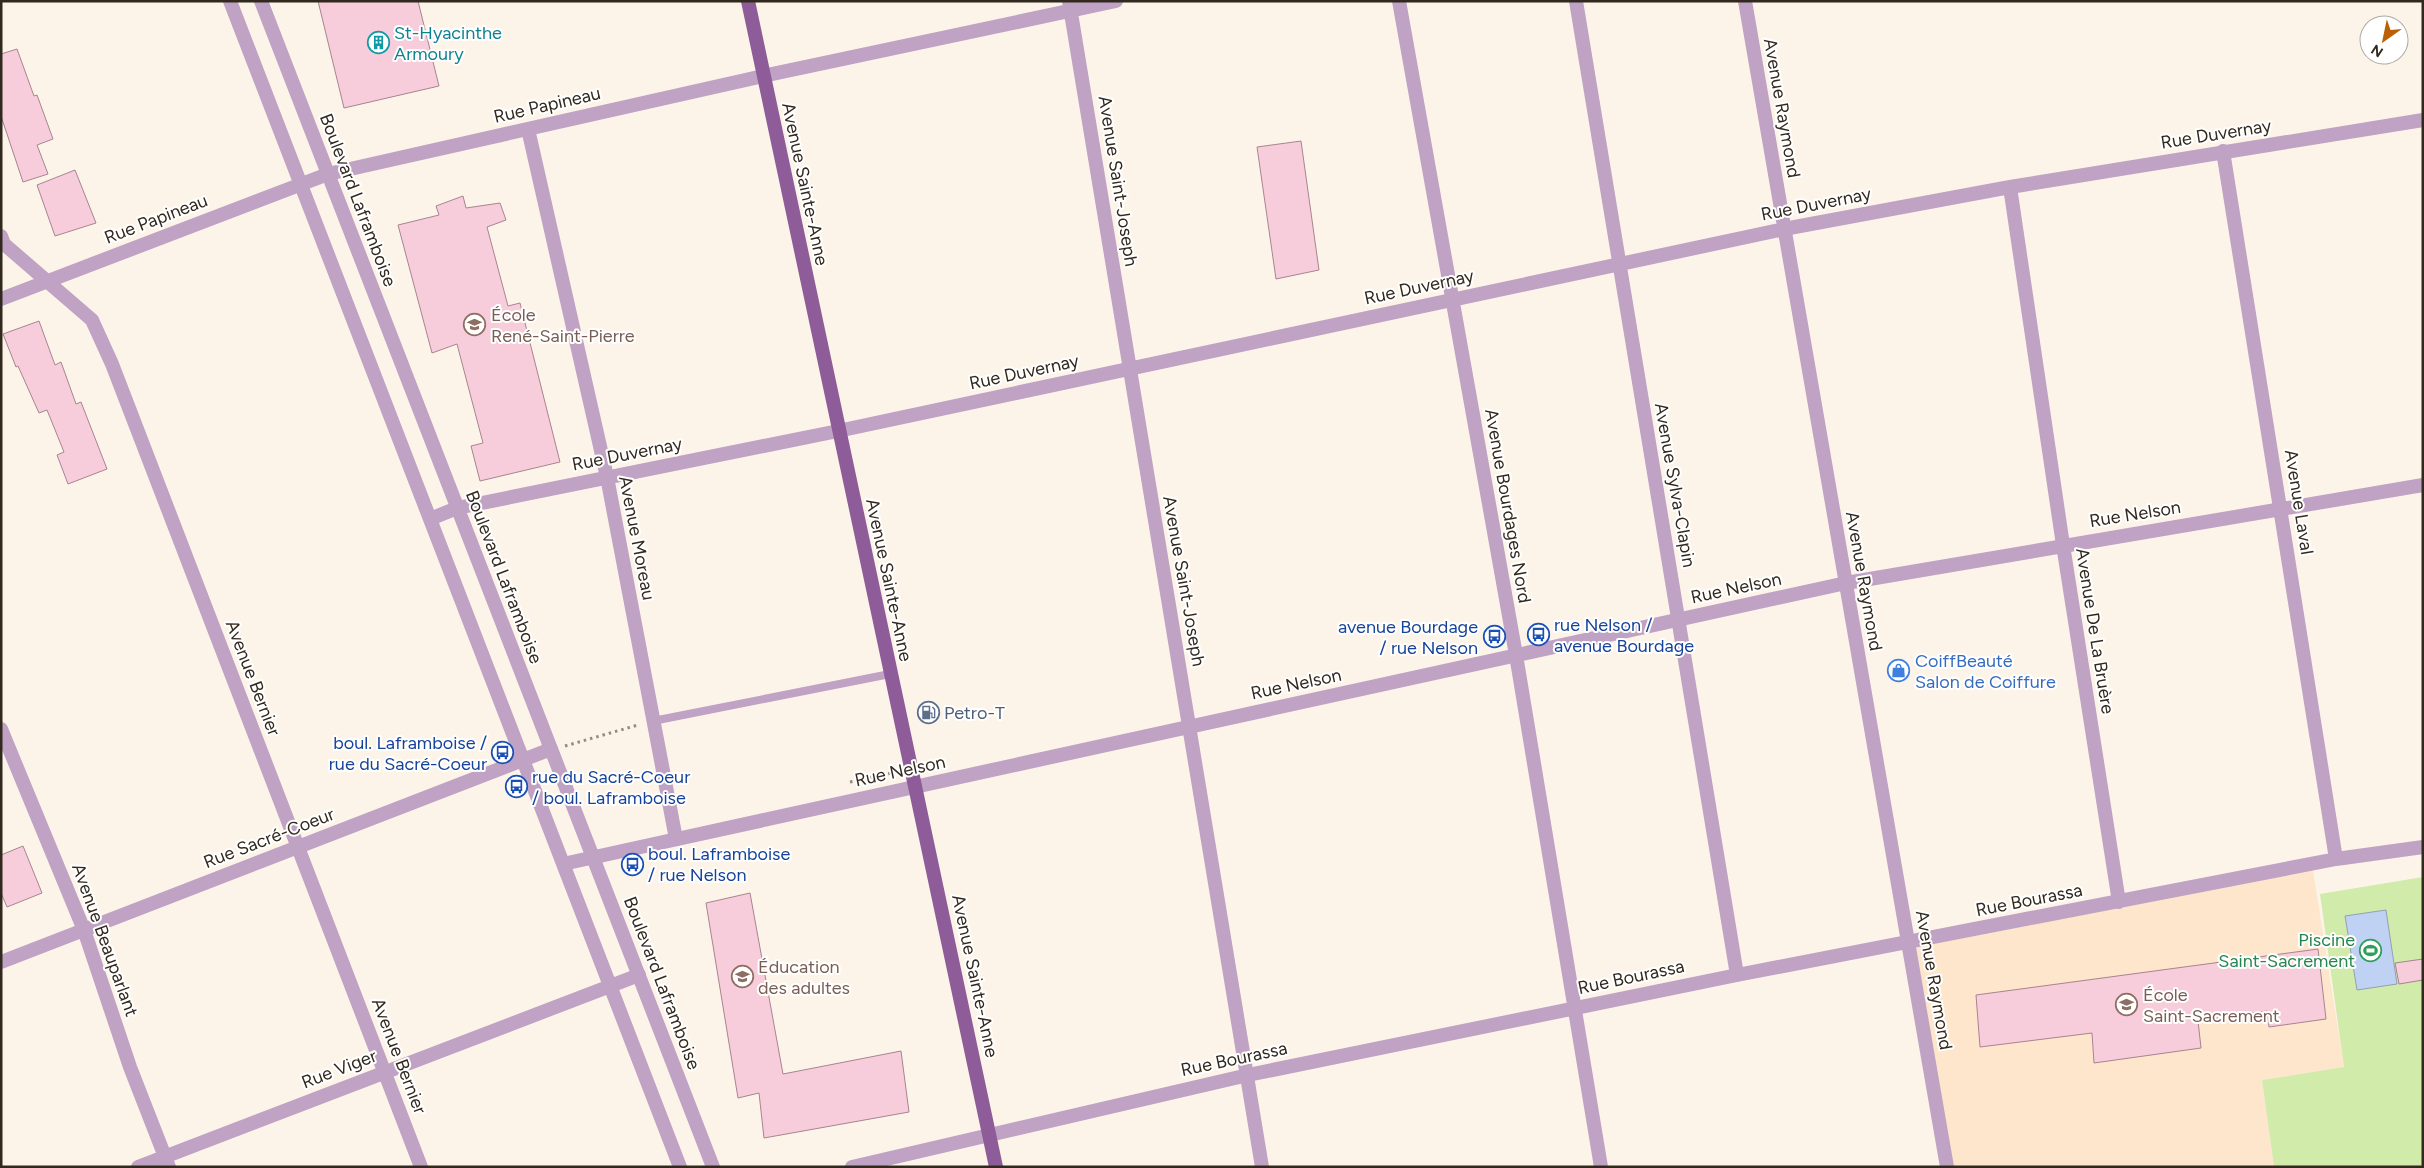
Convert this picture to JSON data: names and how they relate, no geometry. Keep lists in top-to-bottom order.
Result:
{
  "streets": {
    "main road": ["Avenue Sainte-Anne"],
    "street": [
      "Rue Papineau",
      "Avenue Raymond",
      "Rue Duvernay",
      "Avenue Saint-Joseph",
      "Boulevard Laframboise",
      "Avenue Sylva-Clapin",
      "Avenue Laval",
      "Avenue Bourdages Nord",
      "Rue Nelson",
      "Avenue Moreau",
      "Avenue De La Bruère",
      "Avenue Bernier",
      "Rue Sacré-Coeur",
      "Rue Bourassa",
      "Avenue Beauparlant",
      "Rue Viger"
    ]
  },
  "crossings": [
    ["Rue Papineau", "Avenue Saint-Joseph"],
    ["Rue Papineau", "Avenue Sainte-Anne"],
    ["Rue Papineau", "Boulevard Laframboise"],
    ["Rue Papineau", "Avenue Moreau"],
    ["Rue Papineau", "Avenue Bernier"],
    ["Avenue Raymond", "Rue Duvernay"],
    ["Avenue Raymond", "Rue Nelson"],
    ["Avenue Raymond", "Rue Bourassa"],
    ["Rue Duvernay", "Avenue Saint-Joseph"],
    ["Rue Duvernay", "Avenue Sainte-Anne"],
    ["Rue Duvernay", "Boulevard Laframboise"],
    ["Rue Duvernay", "Avenue Sylva-Clapin"],
    ["Rue Duvernay", "Avenue Laval"],
    ["Rue Duvernay", "Avenue Bourdages Nord"],
    ["Rue Duvernay", "Avenue Moreau"],
    ["Rue Duvernay", "Avenue De La Bruère"],
    ["Avenue Saint-Joseph", "Rue Nelson"],
    ["Avenue Saint-Joseph", "Rue Bourassa"],
    ["Avenue Sainte-Anne", "Rue Nelson"],
    ["Avenue Sainte-Anne", "Rue Bourassa"],
    ["Boulevard Laframboise", "Rue Nelson"],
    ["Boulevard Laframboise", "Rue Sacré-Coeur"],
    ["Boulevard Laframboise", "Rue Viger"],
    ["Avenue Sylva-Clapin", "Rue Nelson"],
    ["Avenue Sylva-Clapin", "Rue Bourassa"],
    ["Avenue Laval", "Rue Nelson"],
    ["Avenue Laval", "Rue Bourassa"],
    ["Avenue Bourdages Nord", "Rue Nelson"],
    ["Avenue Bourdages Nord", "Rue Bourassa"],
    ["Rue Nelson", "Avenue Moreau"],
    ["Rue Nelson", "Avenue De La Bruère"],
    ["Avenue De La Bruère", "Rue Bourassa"],
    ["Avenue Bernier", "Rue Sacré-Coeur"],
    ["Avenue Bernier", "Rue Viger"],
    ["Rue Sacré-Coeur", "Avenue Beauparlant"],
    ["Avenue Beauparlant", "Rue Viger"]
  ],
  "places": {
    "building": ["St-Hyacinthe Armoury"],
    "school or university": ["École René-Saint-Pierre", "Éducation des adultes", "École Saint-Sacrement"],
    "bus stop": [
      "rue Nelson / avenue Bourdage",
      "avenue Bourdage / rue Nelson",
      "boul. Laframboise / rue du Sacré-Coeur",
      "rue du Sacré-Coeur / boul. Laframboise",
      "boul. Laframboise / rue Nelson"
    ],
    "shop": ["CoiffBeauté Salon de Coiffure"],
    "fuel station": ["Petro-T"],
    "sports": ["Piscine Saint-Sacrement"]
  },
  "north": "bottom left"
}
